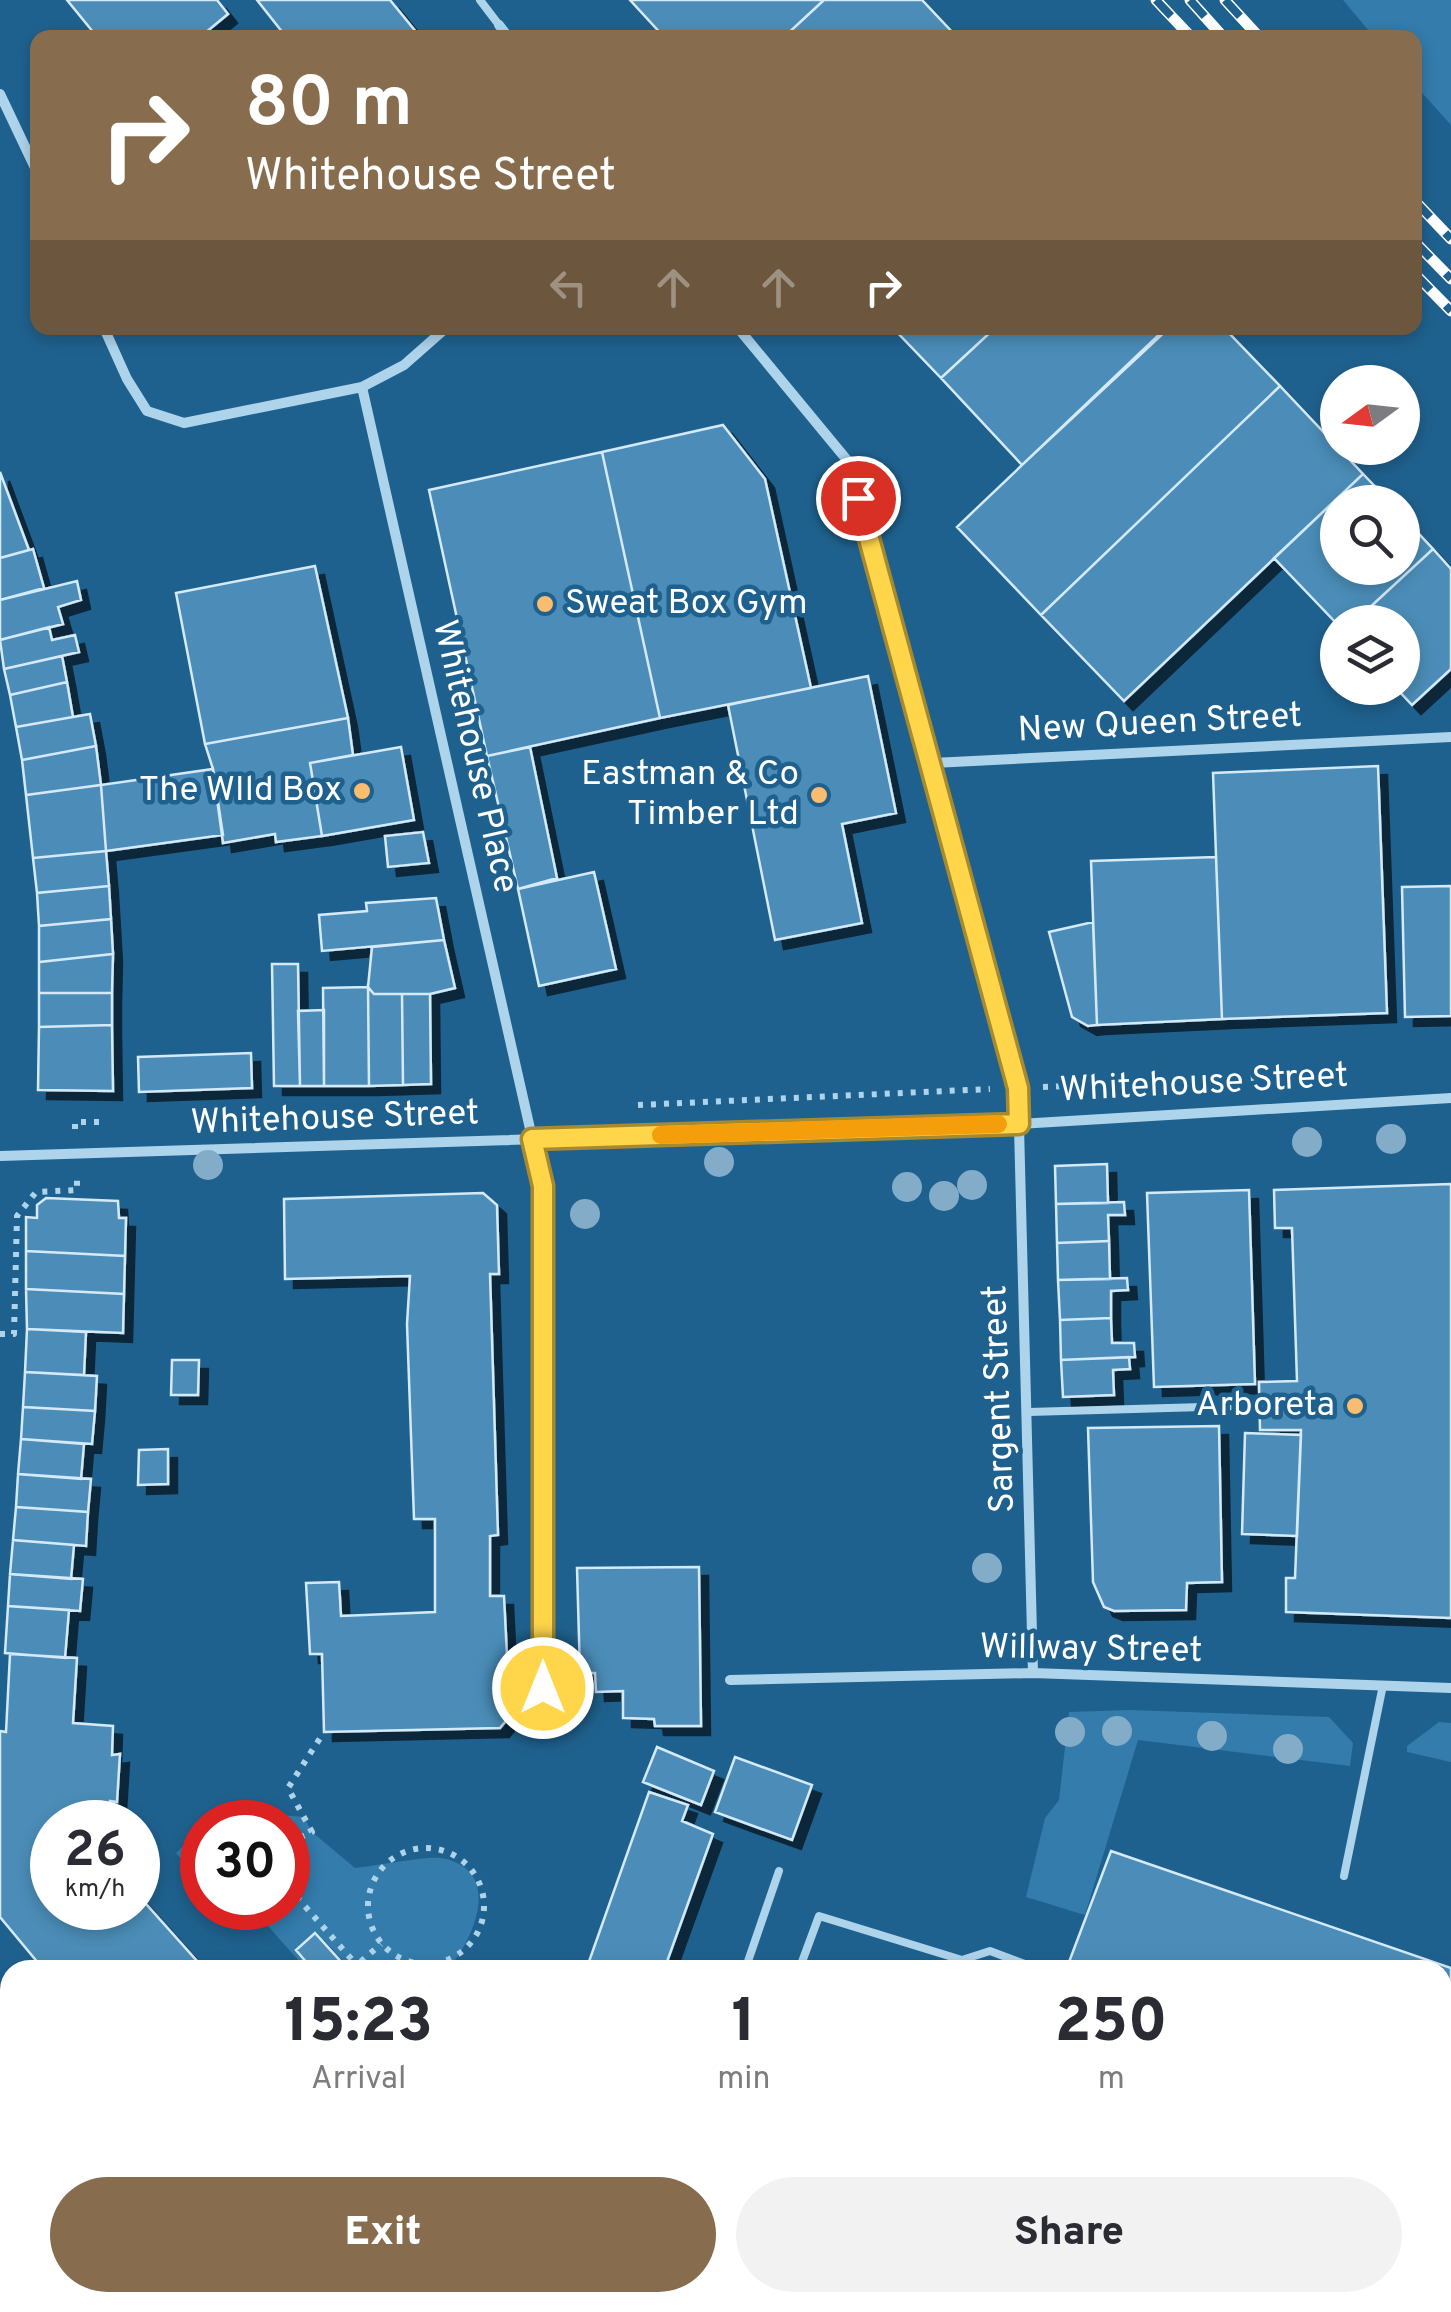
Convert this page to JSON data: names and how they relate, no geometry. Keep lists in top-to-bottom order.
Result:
{
  "streets": {
    "street": [
      "New Queen Street",
      "Whitehouse Place",
      "Whitehouse Street",
      "Sargent Street",
      "Willway Street"
    ]
  },
  "crossings": [
    ["New Queen Street", "Sargent Street"],
    ["Whitehouse Place", "Whitehouse Street"],
    ["Whitehouse Street", "Sargent Street"],
    ["Sargent Street", "Willway Street"]
  ],
  "places": [
    "Sweat Box Gym",
    "The WIld Box",
    "Eastman & Co Timber Ltd",
    "Arboreta"
  ],
  "north": "left",
  "page": {
    "turn": ["80 m", "Whitehouse Street"],
    "speed": "26 km/h",
    "limit": "30",
    "eta": [
      "15:23",
      "Arrival",
      "1",
      "min",
      "250",
      "m"
    ],
    "buttons": ["Exit", "Share"]
  }
}
